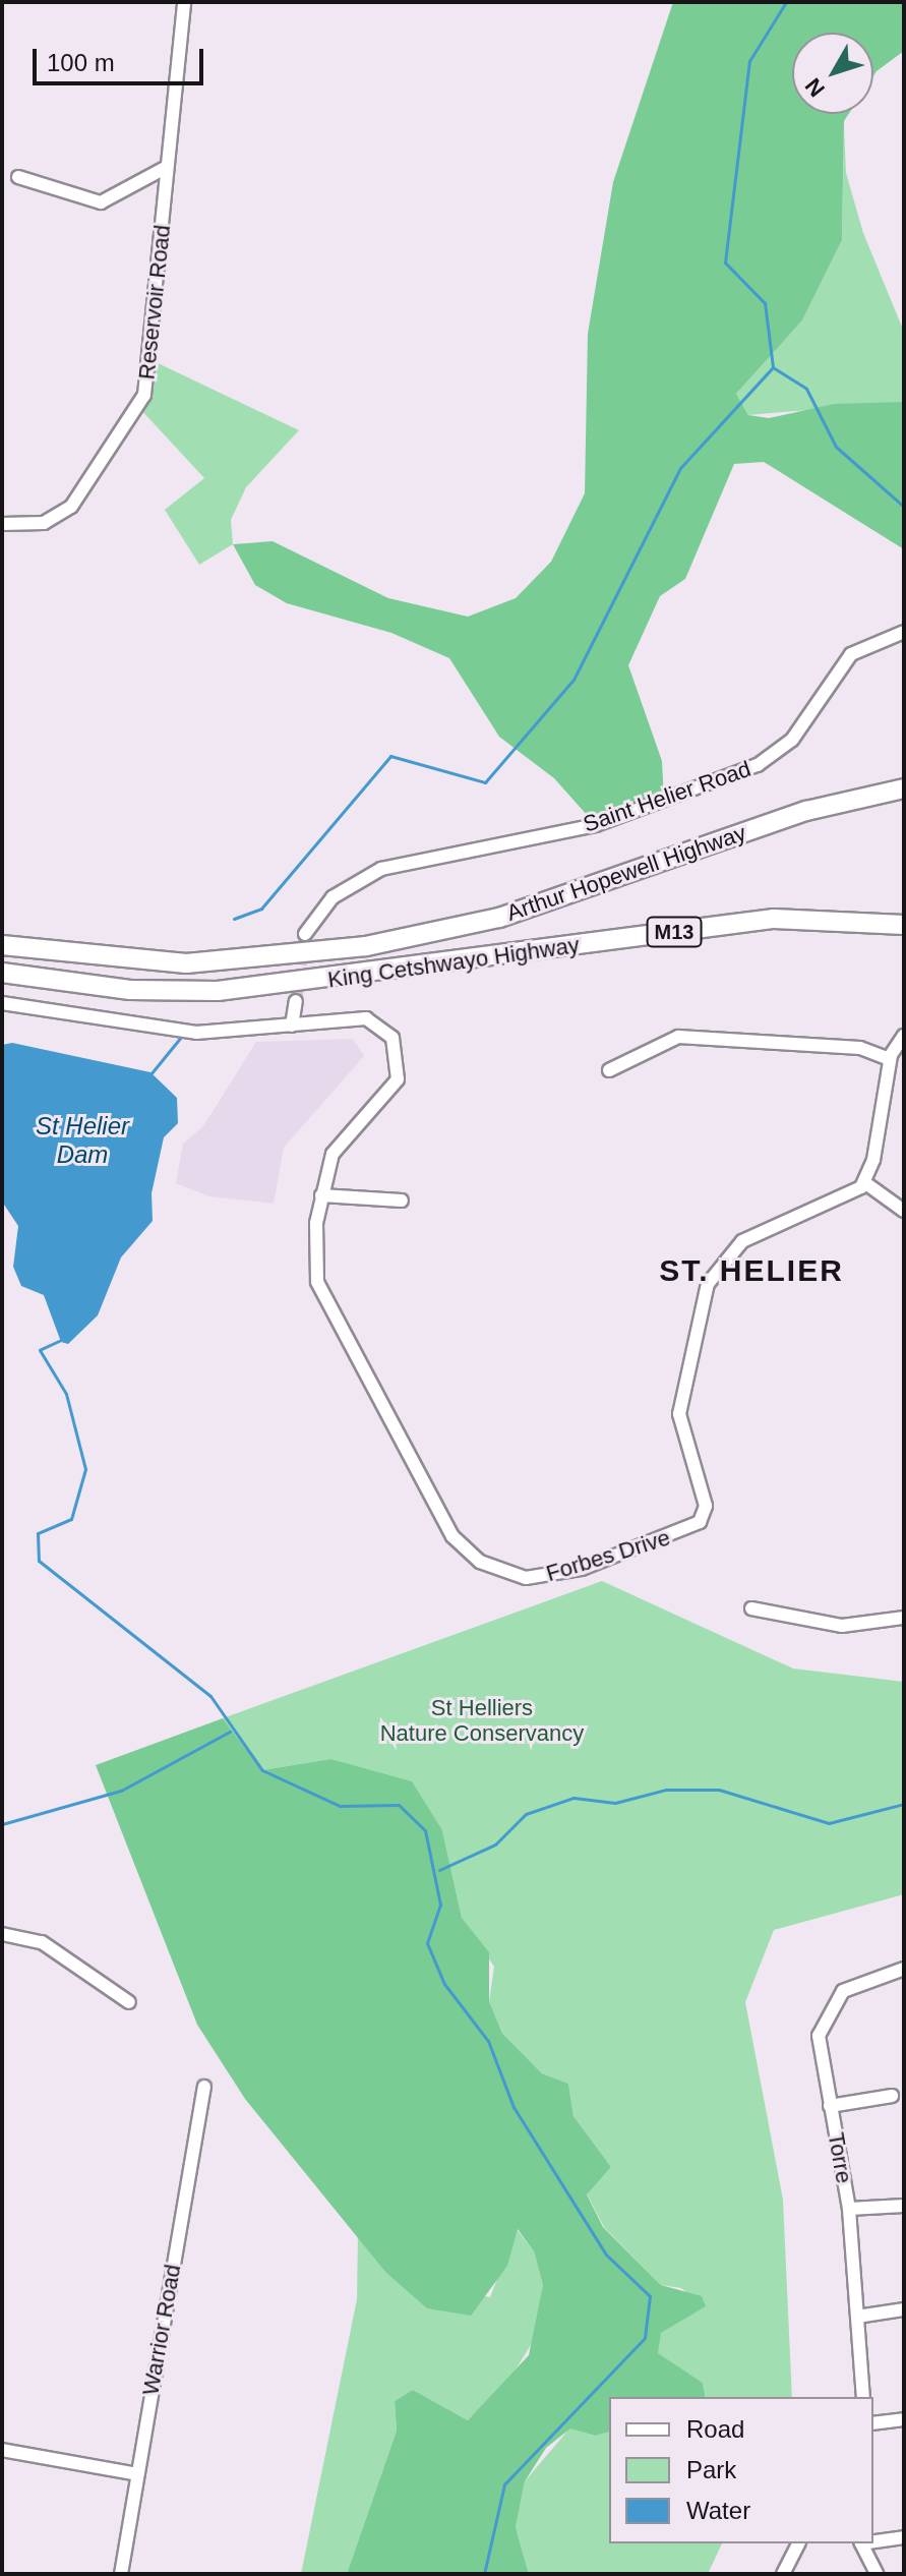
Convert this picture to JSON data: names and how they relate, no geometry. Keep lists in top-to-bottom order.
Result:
{
  "streets": {
    "highway": ["Arthur Hopewell Highway", "M13", "King Cetshwayo Highway"],
    "street": [
      "Reservoir Road",
      "Saint Helier Road",
      "Forbes Drive",
      "Torre",
      "Warrior Road"
    ]
  },
  "crossings": [
    ["Arthur Hopewell Highway", "King Cetshwayo Highway"]
  ],
  "districts": ["ST. HELIER"],
  "water": ["St Helier Dam"],
  "parks": ["St Helliers Nature Conservancy"],
  "legend": ["Road", "Park", "Water"],
  "scale_bar": "100 m",
  "north": "bottom left"
}
